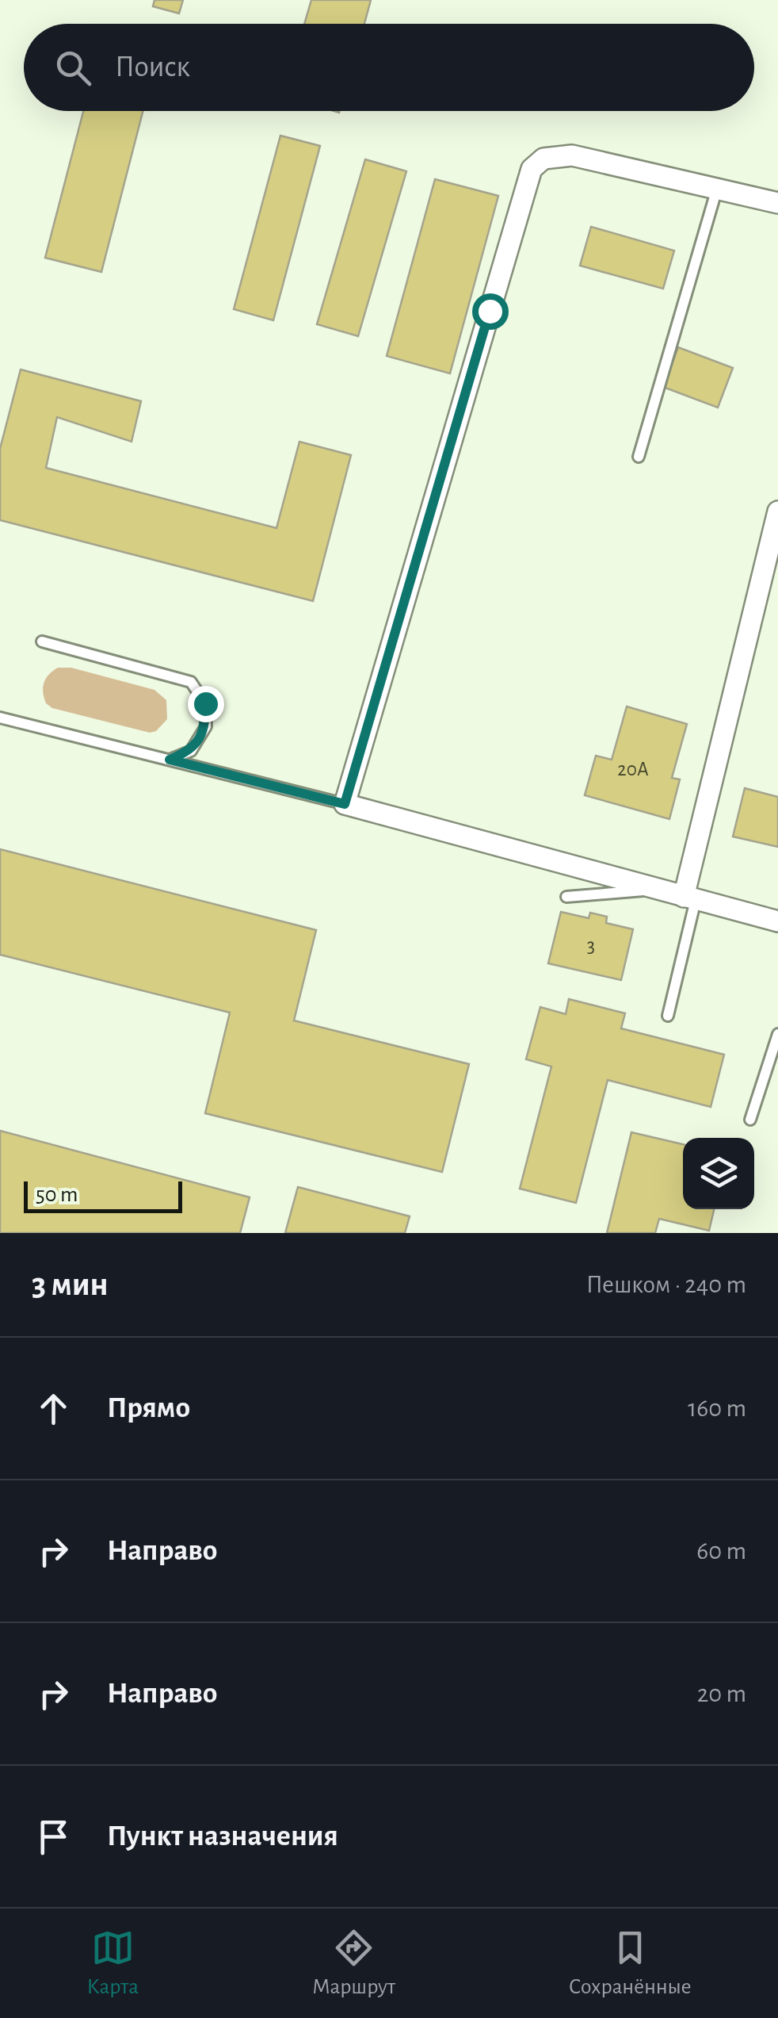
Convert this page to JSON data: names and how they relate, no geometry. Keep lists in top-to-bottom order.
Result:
{
  "house_numbers": ["20А", "3"],
  "scale_bar": "50 m",
  "page": {
    "search": "Поиск",
    "scale": "50 m",
    "heading": ["3 мин", "Пешком · 240 m"],
    "list": [
      ["Прямо", "160 m"],
      ["Направо", "60 m"],
      ["Направо", "20 m"],
      "Пункт назначения"
    ],
    "nav": ["Карта", "Маршрут", "Сохранённые"]
  }
}
